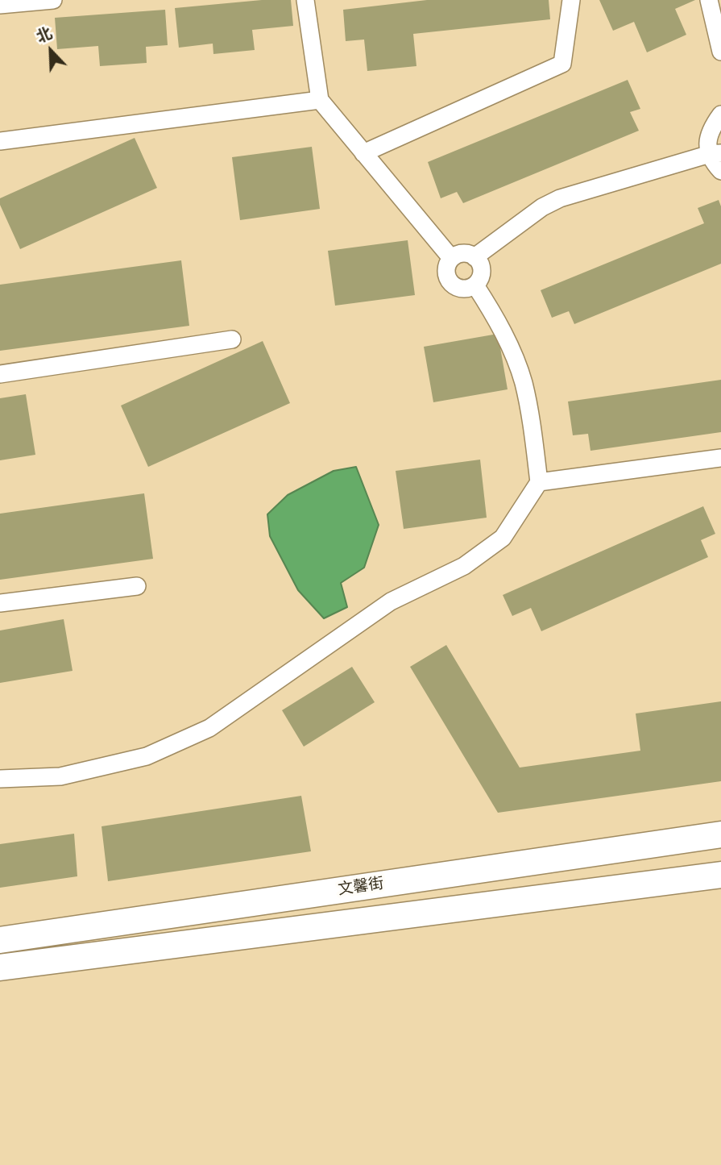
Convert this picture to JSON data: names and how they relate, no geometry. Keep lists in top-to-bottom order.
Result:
{
  "streets": {
    "main road": ["文馨街"]
  },
  "north": "top left"
}
